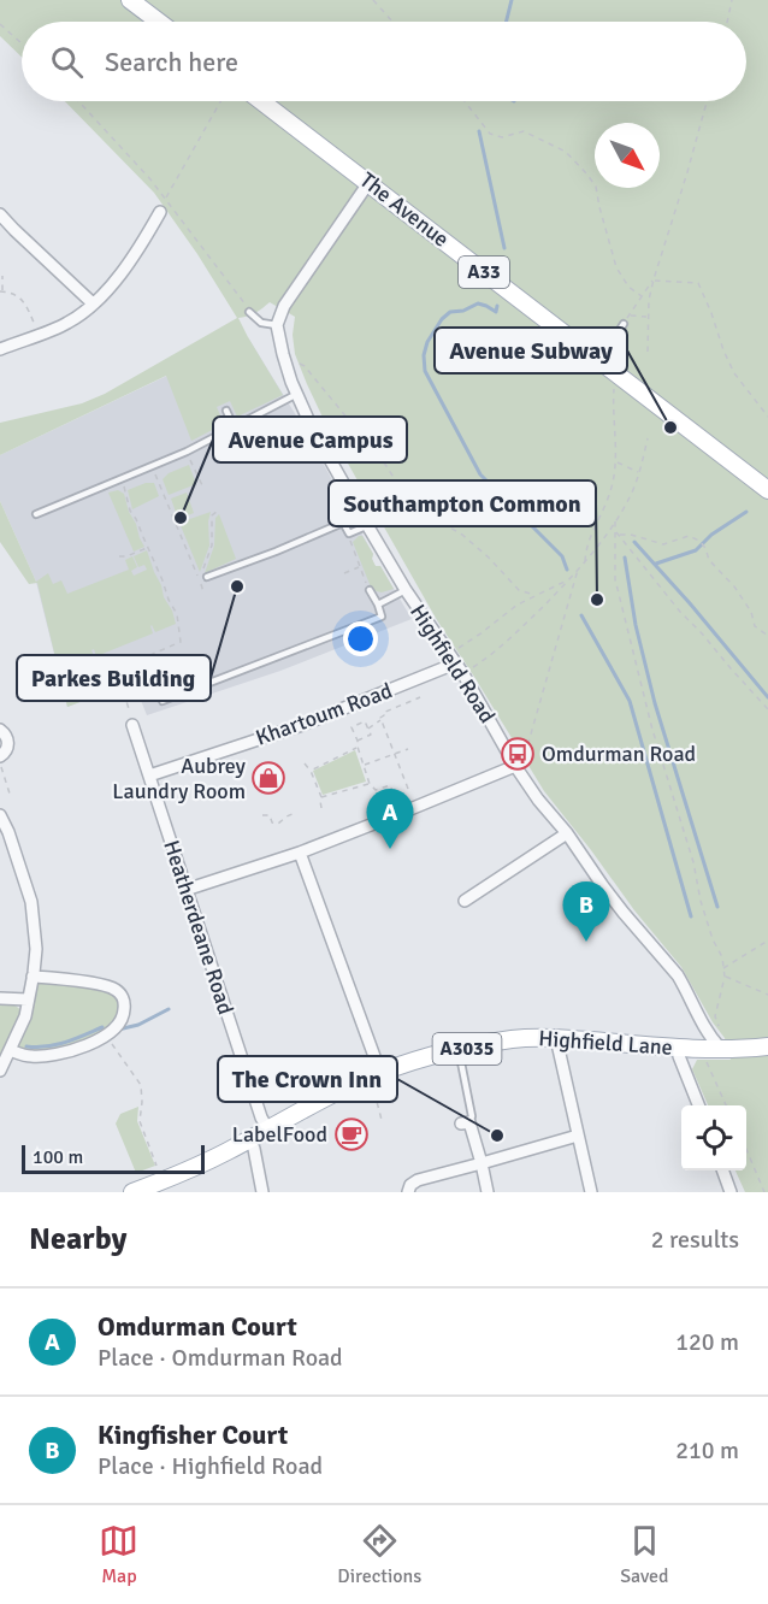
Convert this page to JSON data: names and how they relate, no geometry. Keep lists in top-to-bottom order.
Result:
{
  "streets": {
    "main road": [
      "The Avenue",
      "A33",
      "Highfield Lane",
      "A3035"
    ],
    "street": ["Highfield Road", "Khartoum Road", "Heatherdeane Road"]
  },
  "crossings": [
    ["Highfield Road", "Khartoum Road"],
    ["Highfield Road", "Highfield Lane"],
    ["Highfield Road", "A3035"],
    ["Khartoum Road", "Heatherdeane Road"],
    ["Heatherdeane Road", "Highfield Lane"],
    ["Highfield Lane", "A3035"]
  ],
  "places": {
    "other": [
      "Avenue Subway",
      "Avenue Campus",
      "Parkes Building",
      "Southampton Common",
      "The Crown Inn"
    ],
    "bus stop": ["Omdurman Road"],
    "shop": ["Aubrey Laundry Room"],
    "cafe": ["LabelFood"]
  },
  "scale_bar": "100 m",
  "north": "bottom right",
  "page": {
    "search": "Search here",
    "pins": ["A", "B"],
    "scale": "100 m",
    "heading": ["Nearby", "2 results"],
    "list": [
      {
        "mark": "A",
        "name": "Omdurman Court",
        "note": "Place · Omdurman Road",
        "value": "120 m"
      },
      {
        "mark": "B",
        "name": "Kingfisher Court",
        "note": "Place · Highfield Road",
        "value": "210 m"
      }
    ],
    "nav": ["Map", "Directions", "Saved"]
  }
}
